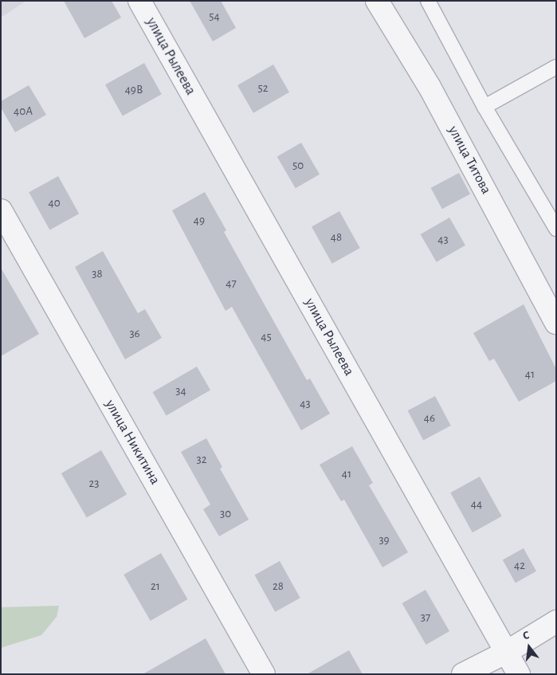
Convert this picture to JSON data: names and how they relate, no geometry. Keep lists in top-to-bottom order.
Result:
{
  "streets": {
    "street": ["улица Рылеева", "улица Титова", "улица Никитина"]
  },
  "house_numbers": [
    "54",
    "52",
    "49В",
    "40А",
    "50",
    "40",
    "49",
    "48",
    "43",
    "38",
    "47",
    "36",
    "45",
    "41",
    "34",
    "43",
    "46",
    "32",
    "41",
    "23",
    "44",
    "30",
    "39",
    "42",
    "21",
    "28",
    "37"
  ],
  "north": "top"
}
